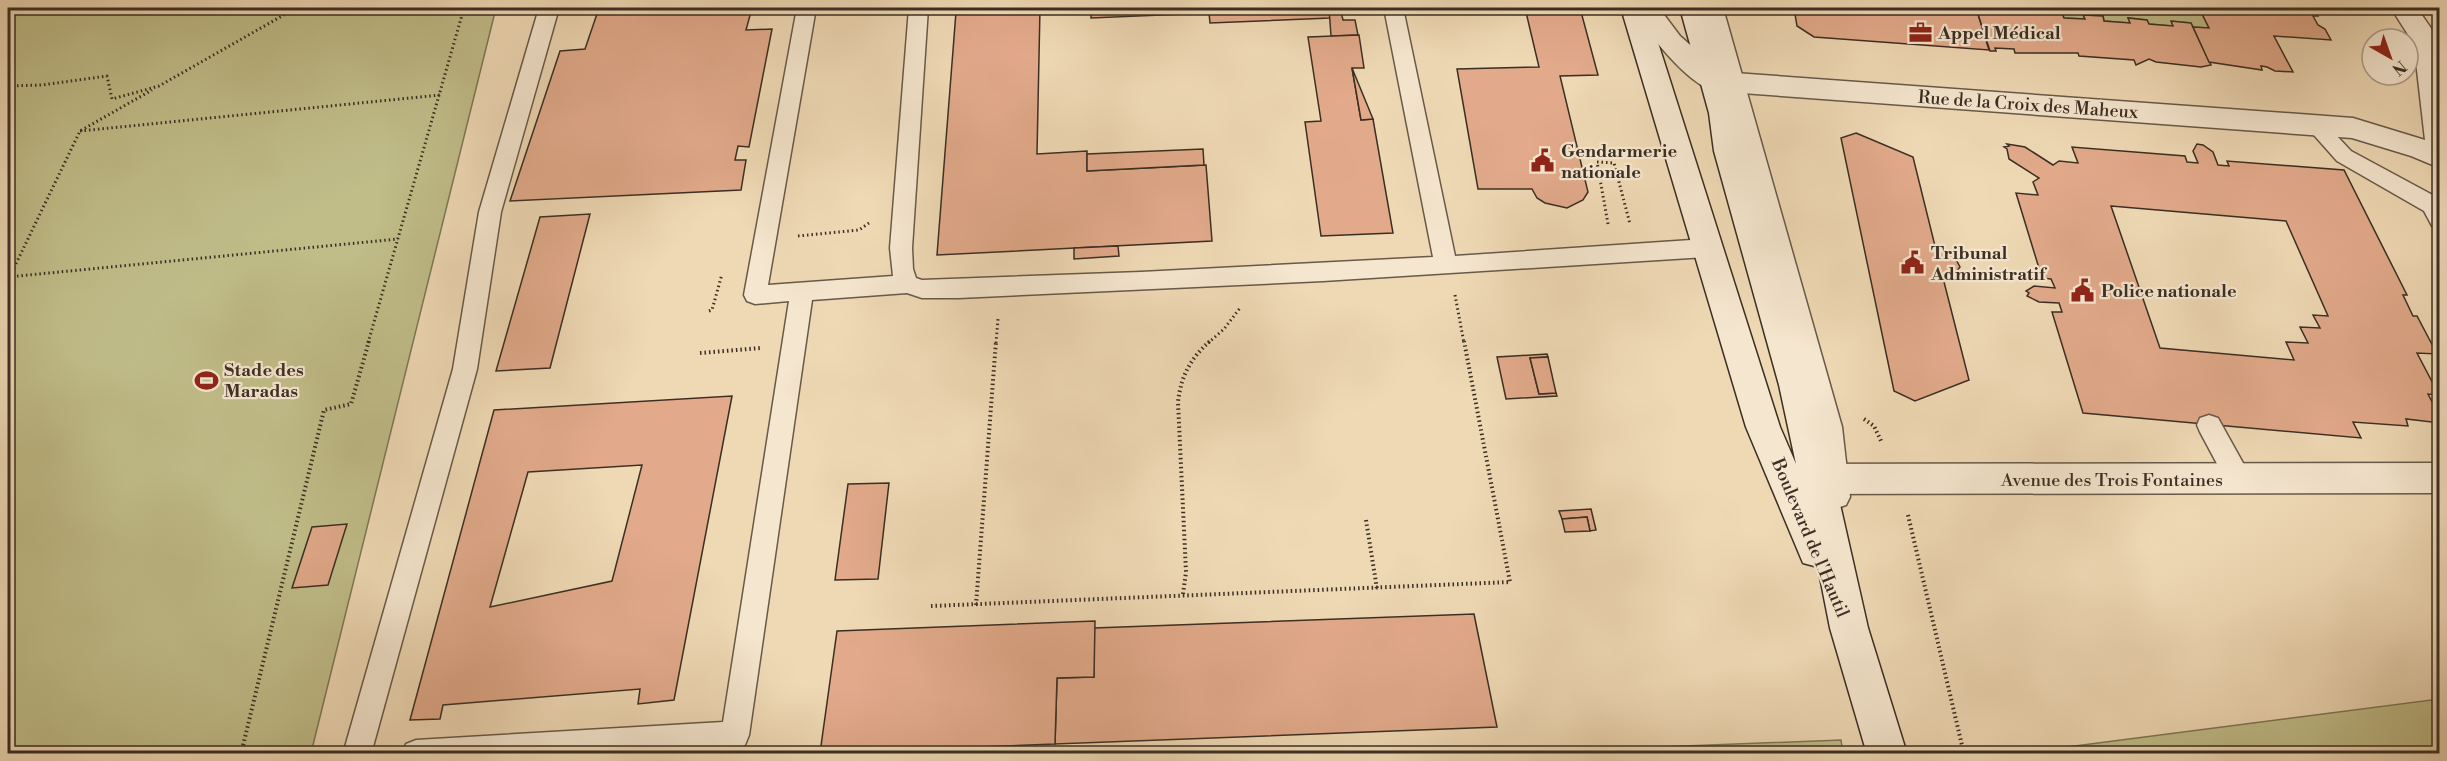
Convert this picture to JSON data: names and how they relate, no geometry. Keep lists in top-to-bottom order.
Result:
{
  "streets": {
    "main road": ["Rue de la Croix des Maheux", "Avenue des Trois Fontaines", "Boulevard de l'Hautil"]
  },
  "crossings": [
    ["Rue de la Croix des Maheux", "Boulevard de l'Hautil"],
    ["Avenue des Trois Fontaines", "Boulevard de l'Hautil"]
  ],
  "places": {
    "office": ["Appel Médical"],
    "public building": ["Gendarmerie nationale", "Tribunal Administratif", "Police nationale"],
    "sports": ["Stade des Maradas"]
  },
  "north": "bottom right"
}
